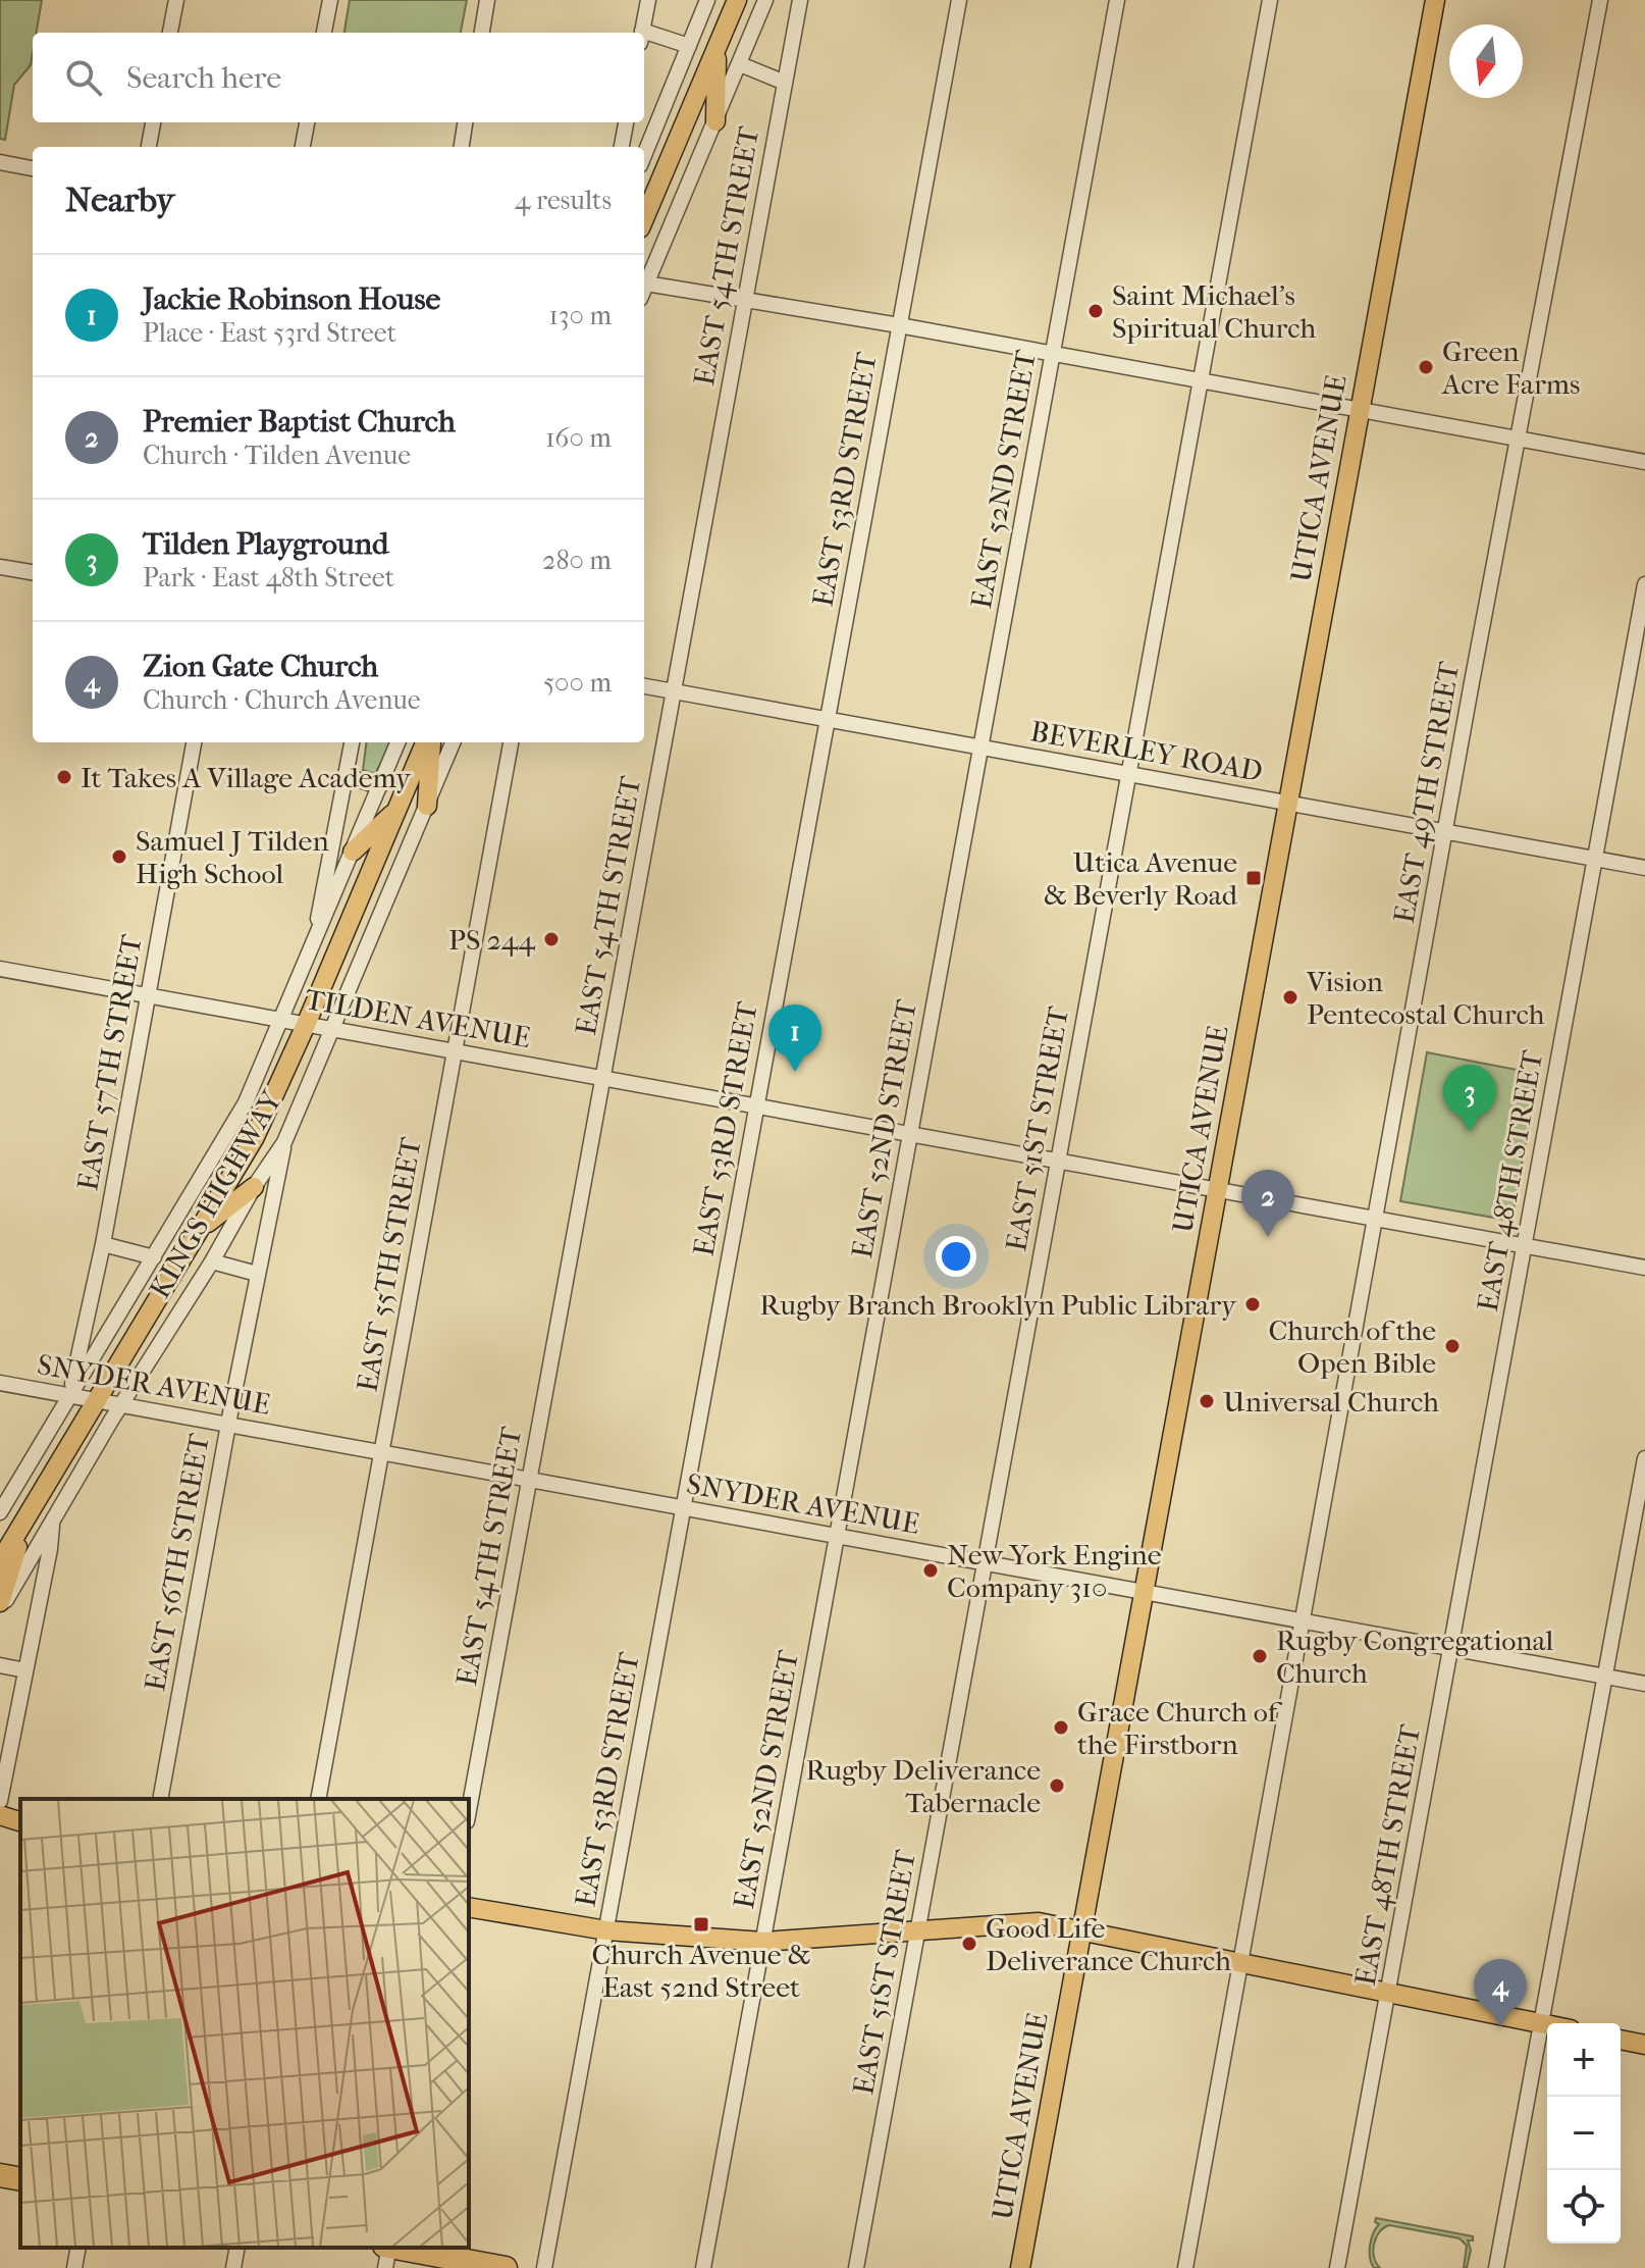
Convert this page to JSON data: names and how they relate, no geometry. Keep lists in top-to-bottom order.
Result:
{
  "streets": {
    "main road": ["UTICA AVENUE", "KINGS HIGHWAY"],
    "street": [
      "EAST 54TH STREET",
      "EAST 53RD STREET",
      "EAST 52ND STREET",
      "BEVERLEY ROAD",
      "EAST 49TH STREET",
      "TILDEN AVENUE",
      "EAST 57TH STREET",
      "EAST 51ST STREET",
      "EAST 48TH STREET",
      "EAST 55TH STREET",
      "SNYDER AVENUE",
      "EAST 56TH STREET"
    ]
  },
  "crossings": [
    ["EAST 54TH STREET", "BEVERLEY ROAD"],
    ["EAST 54TH STREET", "TILDEN AVENUE"],
    ["EAST 54TH STREET", "SNYDER AVENUE"],
    ["UTICA AVENUE", "BEVERLEY ROAD"],
    ["UTICA AVENUE", "TILDEN AVENUE"],
    ["UTICA AVENUE", "SNYDER AVENUE"],
    ["EAST 53RD STREET", "BEVERLEY ROAD"],
    ["EAST 53RD STREET", "TILDEN AVENUE"],
    ["EAST 53RD STREET", "SNYDER AVENUE"],
    ["EAST 52ND STREET", "BEVERLEY ROAD"],
    ["EAST 52ND STREET", "TILDEN AVENUE"],
    ["EAST 52ND STREET", "SNYDER AVENUE"],
    ["BEVERLEY ROAD", "EAST 49TH STREET"],
    ["BEVERLEY ROAD", "EAST 51ST STREET"],
    ["BEVERLEY ROAD", "EAST 48TH STREET"],
    ["EAST 49TH STREET", "TILDEN AVENUE"],
    ["EAST 49TH STREET", "SNYDER AVENUE"],
    ["TILDEN AVENUE", "EAST 57TH STREET"],
    ["TILDEN AVENUE", "EAST 51ST STREET"],
    ["TILDEN AVENUE", "EAST 48TH STREET"],
    ["TILDEN AVENUE", "KINGS HIGHWAY"],
    ["TILDEN AVENUE", "EAST 55TH STREET"],
    ["EAST 57TH STREET", "KINGS HIGHWAY"],
    ["EAST 57TH STREET", "SNYDER AVENUE"],
    ["EAST 51ST STREET", "SNYDER AVENUE"],
    ["EAST 48TH STREET", "SNYDER AVENUE"],
    ["KINGS HIGHWAY", "SNYDER AVENUE"],
    ["KINGS HIGHWAY", "EAST 56TH STREET"],
    ["EAST 55TH STREET", "SNYDER AVENUE"],
    ["SNYDER AVENUE", "EAST 56TH STREET"]
  ],
  "places": {
    "other": [
      "Saint Michael's Spiritual Church",
      "Green Acre Farms",
      "It Takes A Village Academy",
      "Samuel J Tilden High School",
      "PS 244",
      "Vision Pentecostal Church",
      "Rugby Branch Brooklyn Public Library",
      "Church of the Open Bible",
      "Universal Church",
      "New York Engine Company 310",
      "Rugby Congregational Church",
      "Grace Church of the Firstborn",
      "Rugby Deliverance Tabernacle",
      "Good Life Deliverance Church"
    ],
    "transit": ["Utica Avenue & Beverly Road", "Church Avenue & East 52nd Street"]
  },
  "north": "bottom",
  "page": {
    "search": "Search here",
    "heading": ["Nearby", "4 results"],
    "list": [
      {
        "mark": "1",
        "name": "Jackie Robinson House",
        "note": "Place · East 53rd Street",
        "value": "130 m"
      },
      {
        "mark": "2",
        "name": "Premier Baptist Church",
        "note": "Church · Tilden Avenue",
        "value": "160 m"
      },
      {
        "mark": "3",
        "name": "Tilden Playground",
        "note": "Park · East 48th Street",
        "value": "280 m"
      },
      {
        "mark": "4",
        "name": "Zion Gate Church",
        "note": "Church · Church Avenue",
        "value": "500 m"
      }
    ],
    "pins": [
      "1",
      "3",
      "2",
      "4"
    ],
    "map_buttons": ["+", "−"]
  }
}
